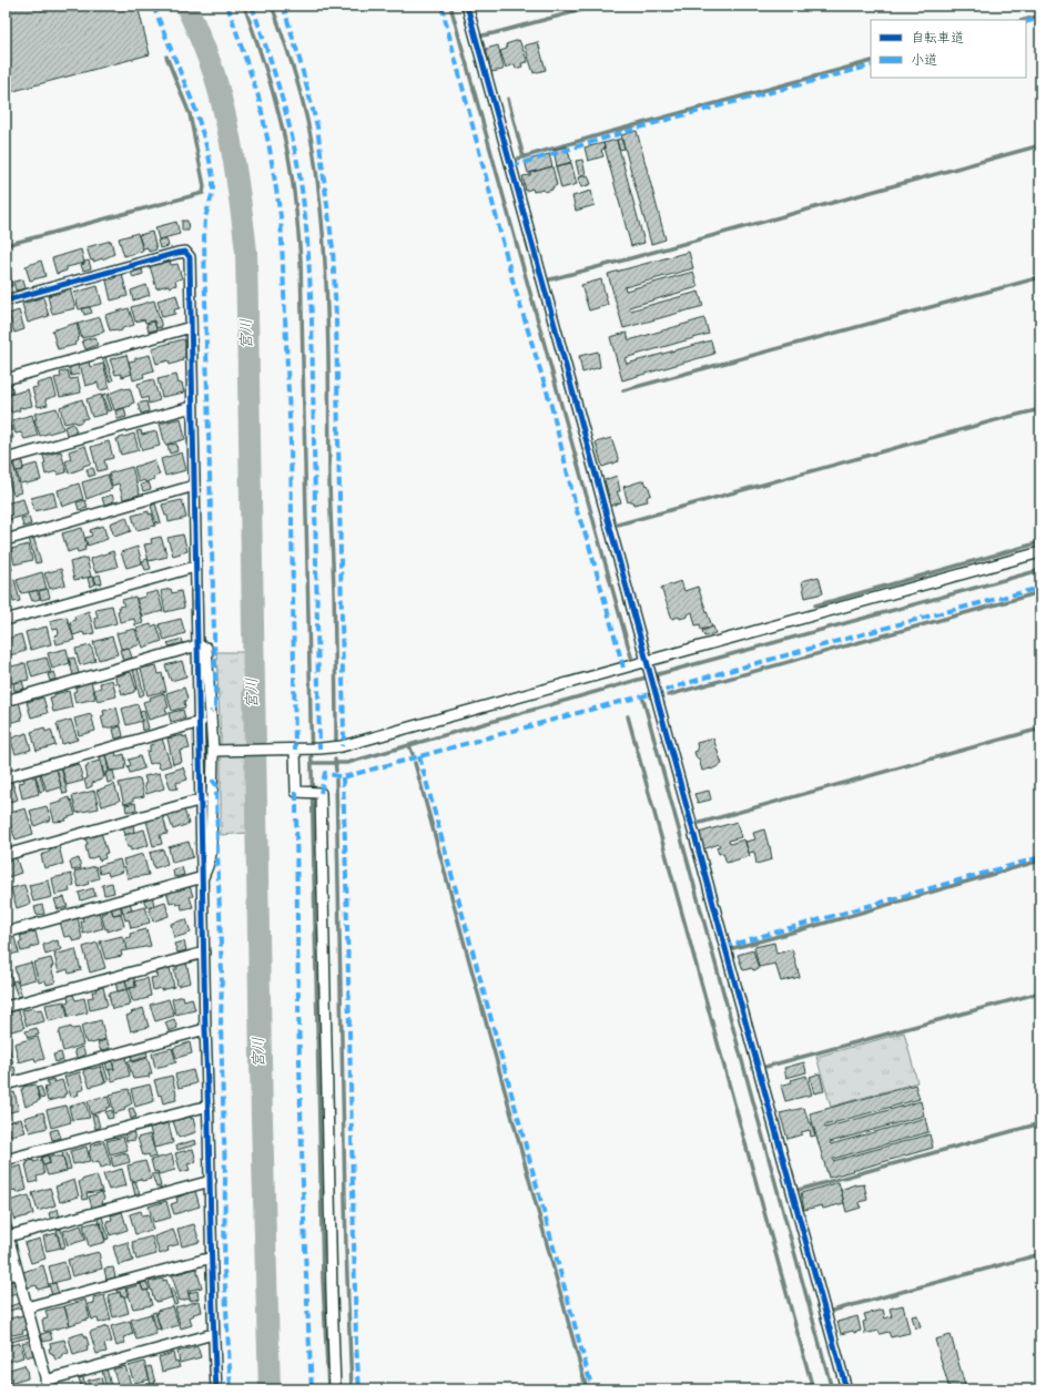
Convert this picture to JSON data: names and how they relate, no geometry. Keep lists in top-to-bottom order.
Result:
{
  "water": ["宮川"],
  "legend": ["自転車道", "小道"]
}
